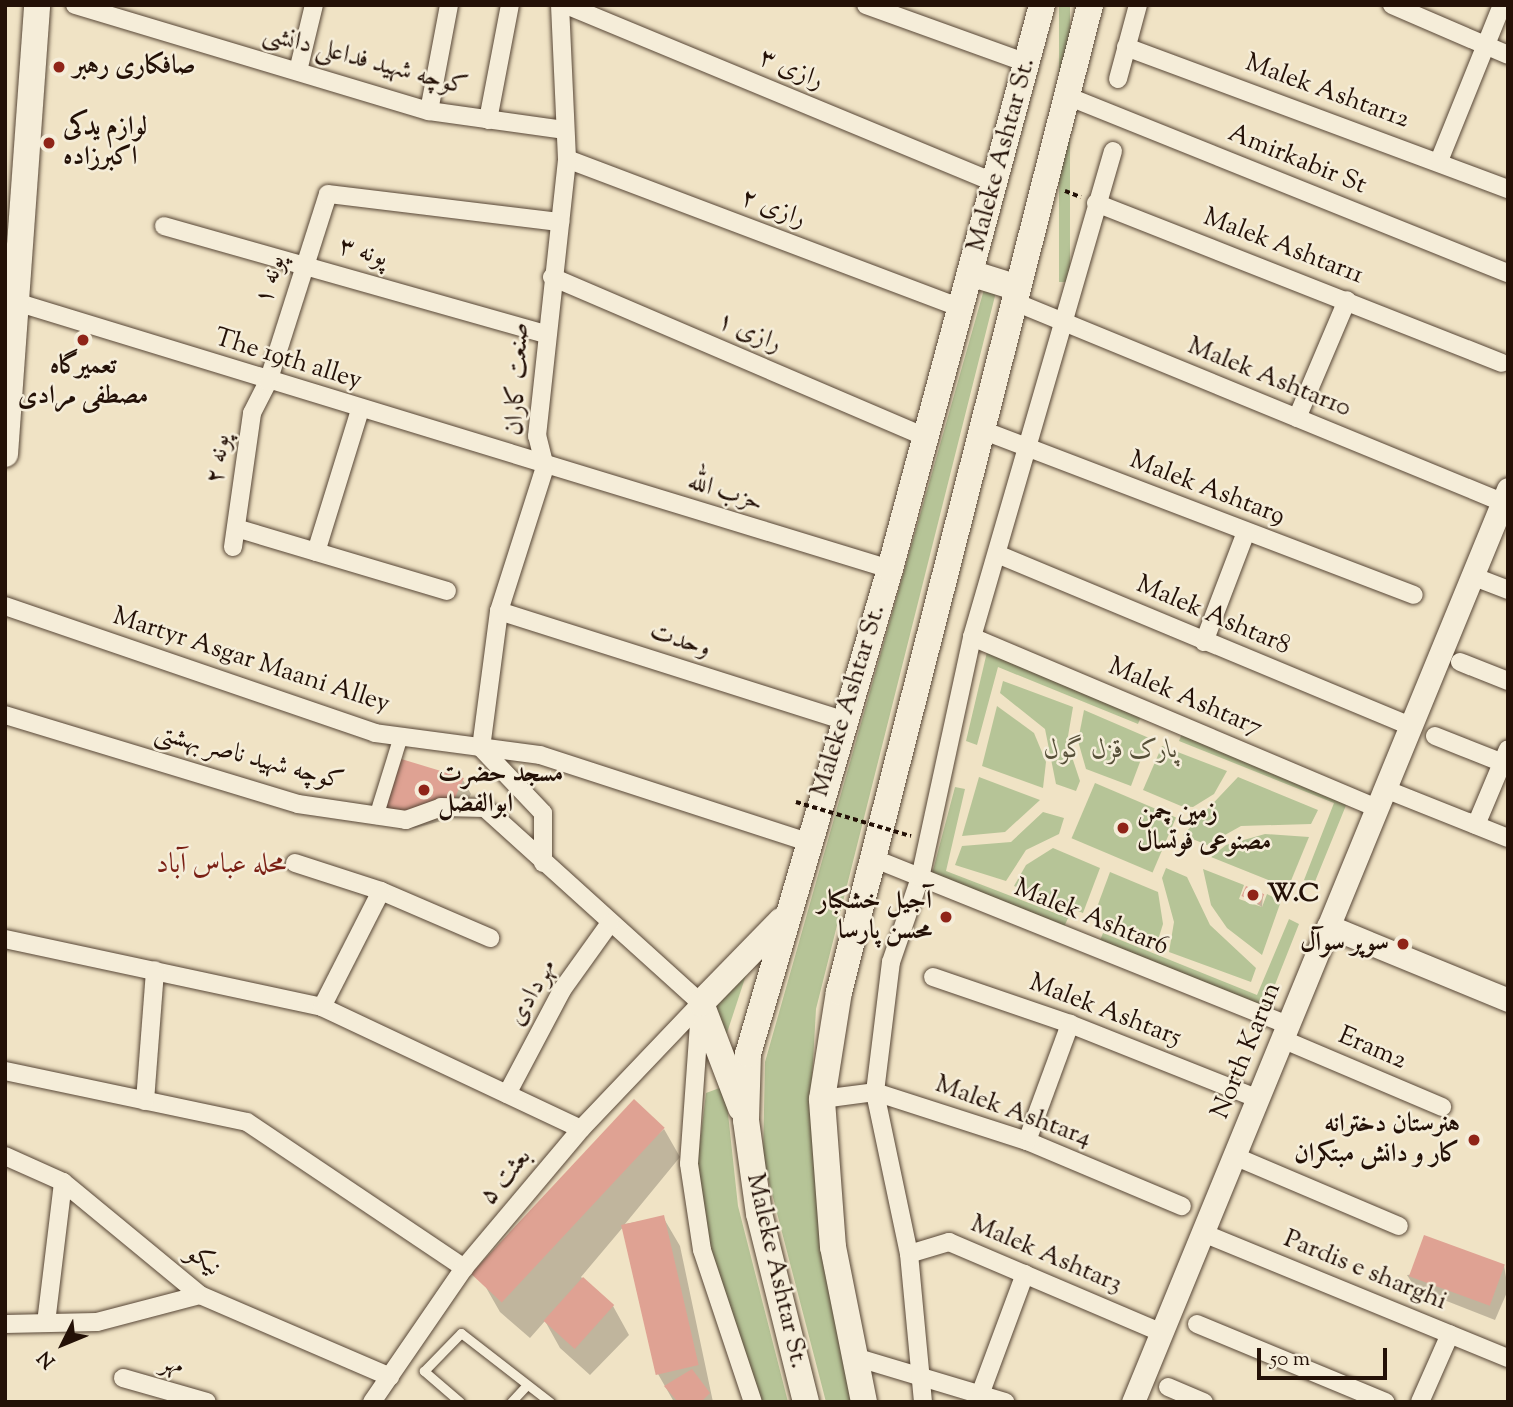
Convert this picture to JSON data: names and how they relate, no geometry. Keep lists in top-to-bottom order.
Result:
{
  "streets": {
    "main road": ["Maleke Ashtar St."],
    "street": [
      "کوچه شهید فداعلی دانشی",
      "رازی ۳",
      "Malek Ashtar12",
      "Amirkabir St",
      "رازی ۲",
      "Malek Ashtar11",
      "پونه ۳",
      "پونه ۱",
      "رازی ۱",
      "The 19th alley",
      "Malek Ashtar10",
      "صنعت کاران",
      "پونه ۲",
      "Malek Ashtar9",
      "حزب الله",
      "Malek Ashtar8",
      "وحدت",
      "Martyr Asgar Maani Alley",
      "Malek Ashtar7",
      "کوچه شهید ناصر بهشتی",
      "Malek Ashtar6",
      "مهردادی",
      "Malek Ashtar5",
      "Eram2",
      "North Karun",
      "Malek Ashtar4",
      "بعثت ۵",
      "Malek Ashtar3",
      "نیکو",
      "Pardis e sharghi",
      "مهر"
    ]
  },
  "crossings": [
    ["کوچه شهید فداعلی دانشی", "صنعت کاران"],
    ["رازی ۳", "Maleke Ashtar St."],
    ["Maleke Ashtar St.", "Amirkabir St"],
    ["Maleke Ashtar St.", "رازی ۲"],
    ["Maleke Ashtar St.", "رازی ۱"],
    ["Maleke Ashtar St.", "Malek Ashtar10"],
    ["Maleke Ashtar St.", "Malek Ashtar9"],
    ["Maleke Ashtar St.", "حزب الله"],
    ["Maleke Ashtar St.", "وحدت"],
    ["Maleke Ashtar St.", "Martyr Asgar Maani Alley"],
    ["Maleke Ashtar St.", "Malek Ashtar6"],
    ["Maleke Ashtar St.", "Malek Ashtar4"],
    ["رازی ۲", "صنعت کاران"],
    ["پونه ۳", "پونه ۱"],
    ["پونه ۳", "صنعت کاران"],
    ["پونه ۱", "The 19th alley"],
    ["پونه ۱", "صنعت کاران"],
    ["پونه ۱", "پونه ۲"],
    ["رازی ۱", "صنعت کاران"],
    ["The 19th alley", "صنعت کاران"],
    ["The 19th alley", "پونه ۲"],
    ["The 19th alley", "حزب الله"],
    ["Malek Ashtar10", "North Karun"],
    ["صنعت کاران", "حزب الله"],
    ["صنعت کاران", "وحدت"],
    ["صنعت کاران", "Martyr Asgar Maani Alley"],
    ["Malek Ashtar8", "North Karun"],
    ["Malek Ashtar7", "North Karun"],
    ["کوچه شهید ناصر بهشتی", "مهردادی"],
    ["کوچه شهید ناصر بهشتی", "بعثت ۵"],
    ["Malek Ashtar6", "Eram2"],
    ["Malek Ashtar6", "North Karun"],
    ["Malek Ashtar5", "North Karun"],
    ["Eram2", "North Karun"],
    ["North Karun", "Malek Ashtar3"],
    ["North Karun", "Pardis e sharghi"],
    ["بعثت ۵", "نیکو"]
  ],
  "districts": ["محله عباس آباد"],
  "parks": ["پارک قزل گول"],
  "places": [
    "صافکاری رهبر",
    "لوازم یدکی اکبرزاده",
    "تعمیرگاه مصطفی مرادی",
    "مسجد حضرت ابوالفضل",
    "زمین چمن مصنوعی فوتسال",
    "W.C",
    "آجیل خشکبار محسن پارسا",
    "سوپر سوآل",
    "هنرستان دخترانه کار و دانش مبتکران"
  ],
  "scale_bar": "50 m",
  "north": "bottom left"
}
